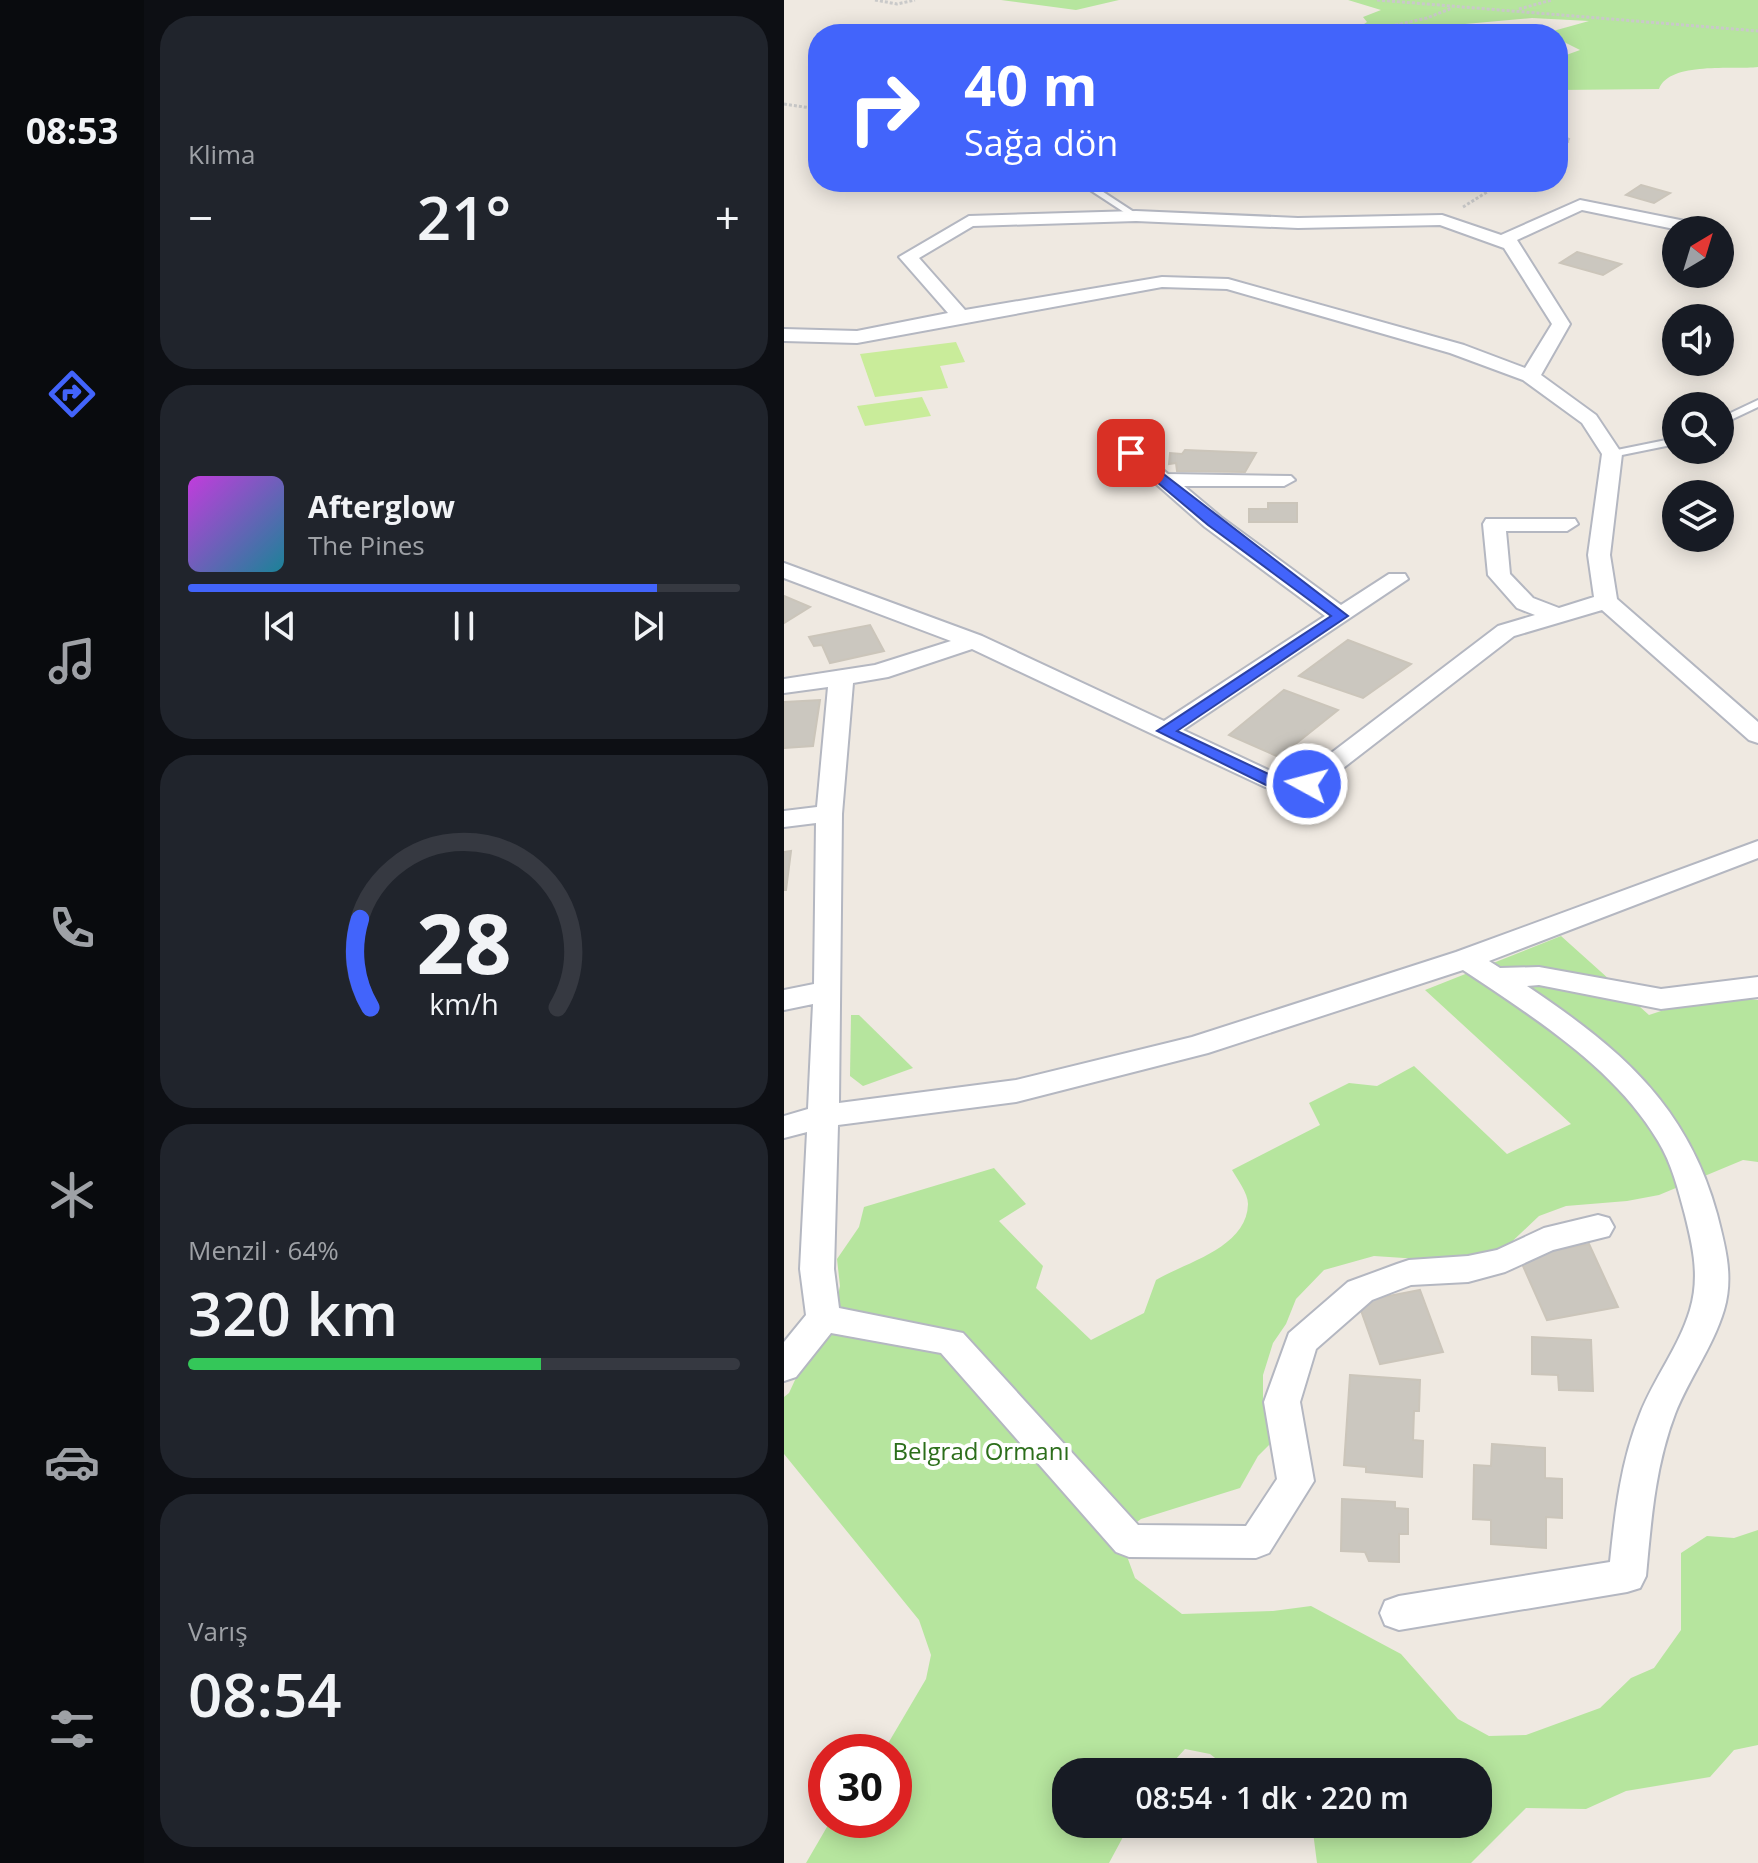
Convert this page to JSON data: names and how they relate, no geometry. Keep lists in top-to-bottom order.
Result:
{
  "parks": ["Belgrad Ormanı"],
  "north": "top right",
  "page": {
    "tabs": "08:53",
    "tile": [
      "Klima",
      ["Menzil · 64%", "320 km"],
      ["Varış", "08:54"]
    ],
    "turn": ["40 m", "Sağa dön"],
    "heat": ["−", "21°", "+"],
    "song": ["Afterglow", "The Pines"],
    "limit": "30",
    "trip": "08:54 · 1 dk · 220 m",
    "gauge": ["28", "km/h"]
  }
}
